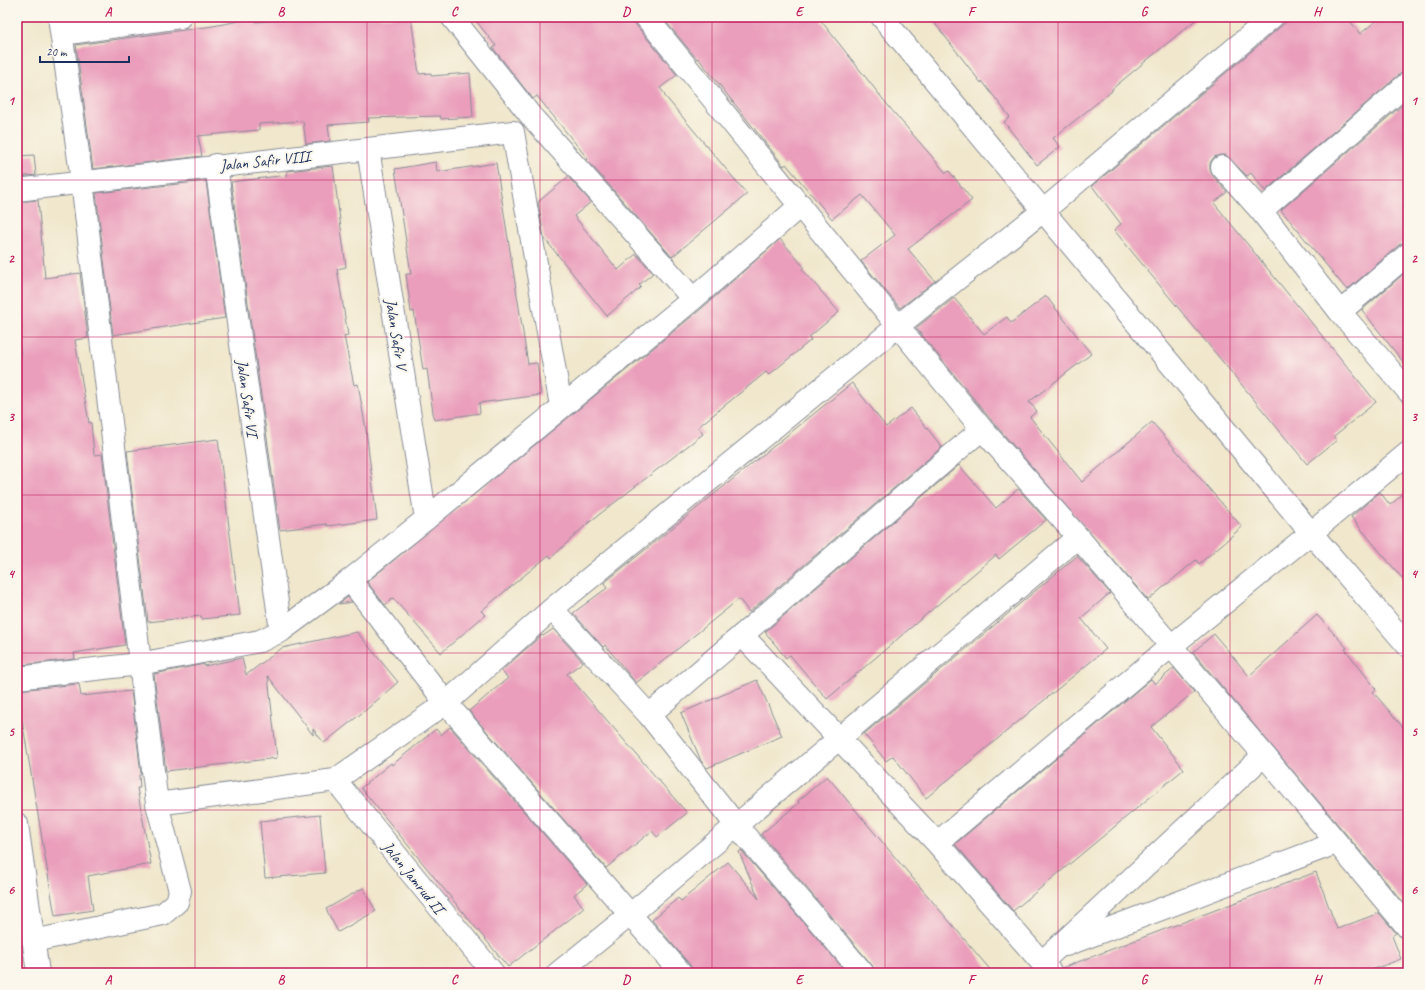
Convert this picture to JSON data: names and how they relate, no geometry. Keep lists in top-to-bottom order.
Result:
{
  "streets": {
    "street": [
      "Jalan Safir VIII",
      "Jalan Safir V",
      "Jalan Safir VI",
      "Jalan Jamrud II"
    ]
  },
  "crossings": [
    ["Jalan Safir VIII", "Jalan Safir V"],
    ["Jalan Safir VIII", "Jalan Safir VI"]
  ],
  "scale_bar": "20 m",
  "grid": {
    "columns": [
      "A",
      "B",
      "C",
      "D",
      "E",
      "F",
      "G",
      "H"
    ],
    "rows": [
      "1",
      "2",
      "3",
      "4",
      "5",
      "6"
    ]
  }
}
